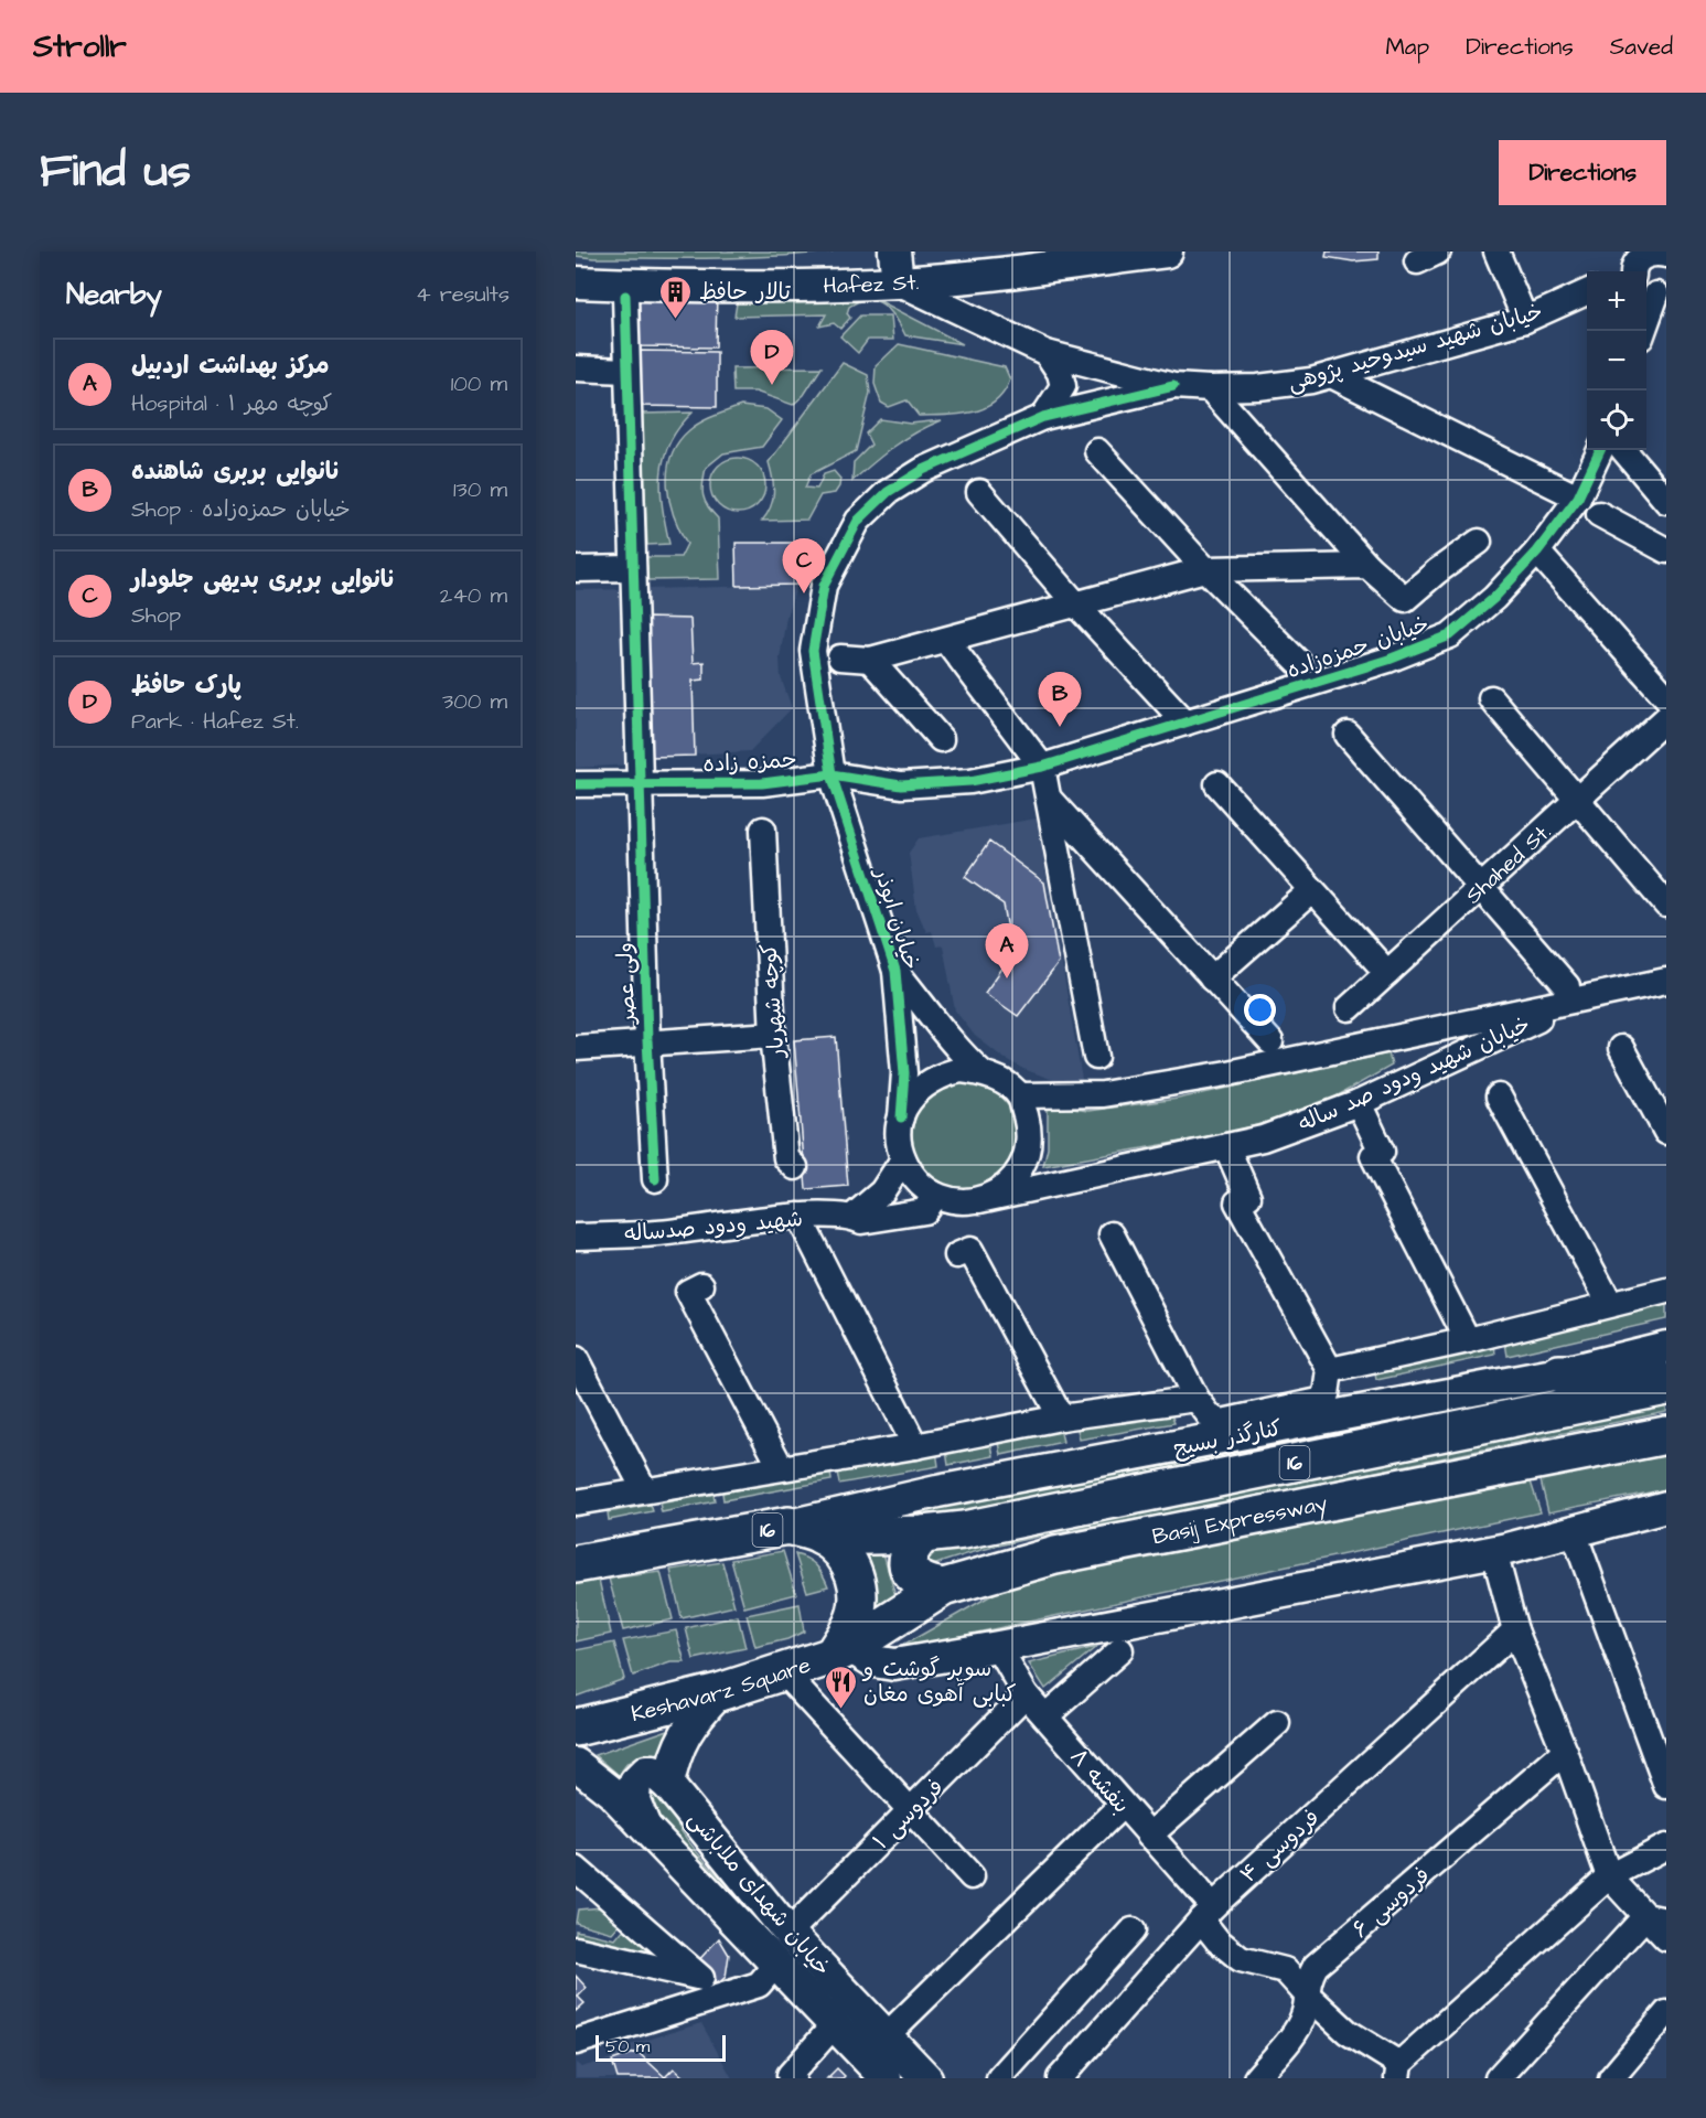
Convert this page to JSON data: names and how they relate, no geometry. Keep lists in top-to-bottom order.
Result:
{
  "streets": {
    "highway": ["16", "Basij Expressway", "Keshavarz Square"],
    "main road": ["Hafez St.", "کنارگذر بسیج", "خیابان شهدای ملاباشی"],
    "street": [
      "خیابان شهید سیدوحید پژوهی",
      "خیابان حمزه‌زاده",
      "حمزه زاده",
      "Shahed St.",
      "خیابان ابوذر",
      "ولی عصر",
      "کوچه شهریار",
      "خیابان شهید ودود صد ساله",
      "شهید ودود صدساله",
      "بنفشه ۸",
      "فردوسی ۱",
      "فردوسی ۴",
      "فردوسی ۶"
    ]
  },
  "crossings": [
    ["Hafez St.", "خیابان شهید سیدوحید پژوهی"],
    ["خیابان شهید سیدوحید پژوهی", "خیابان ابوذر"],
    ["خیابان حمزه‌زاده", "حمزه زاده"],
    ["حمزه زاده", "خیابان ابوذر"],
    ["حمزه زاده", "ولی عصر"],
    ["خیابان ابوذر", "خیابان شهید ودود صد ساله"],
    ["خیابان ابوذر", "شهید ودود صدساله"],
    ["خیابان شهید ودود صد ساله", "شهید ودود صدساله"],
    ["کنارگذر بسیج", "Keshavarz Square"],
    ["Basij Expressway", "Keshavarz Square"],
    ["بنفشه ۸", "فردوسی ۱"],
    ["بنفشه ۸", "فردوسی ۴"],
    ["بنفشه ۸", "فردوسی ۶"],
    ["فردوسی ۱", "خیابان شهدای ملاباشی"]
  ],
  "places": {
    "building": ["تالار حافظ"],
    "restaurant": ["سوپر گوشت و کبابی آهوی مغان"]
  },
  "scale_bar": "50 m",
  "page": {
    "header": "Strollr",
    "nav": ["Map", "Directions", "Saved"],
    "title": "Find us",
    "buttons": "Directions",
    "heading": ["Nearby", "4 results"],
    "map_buttons": ["+", "−"],
    "pins": [
      "D",
      "C",
      "B",
      "A"
    ],
    "list": [
      {
        "mark": "A",
        "name": "مرکز بهداشت اردبیل",
        "note": "Hospital · کوچه مهر ۱",
        "value": "100 m"
      },
      {
        "mark": "B",
        "name": "نانوایی بربری شاهنده",
        "note": "Shop · خیابان حمزه‌زاده",
        "value": "130 m"
      },
      {
        "mark": "C",
        "name": "نانوایی بربری بدیهی جلودار",
        "note": "Shop",
        "value": "240 m"
      },
      {
        "mark": "D",
        "name": "پارک حافظ",
        "note": "Park · Hafez St.",
        "value": "300 m"
      }
    ],
    "scale": "50 m"
  }
}
